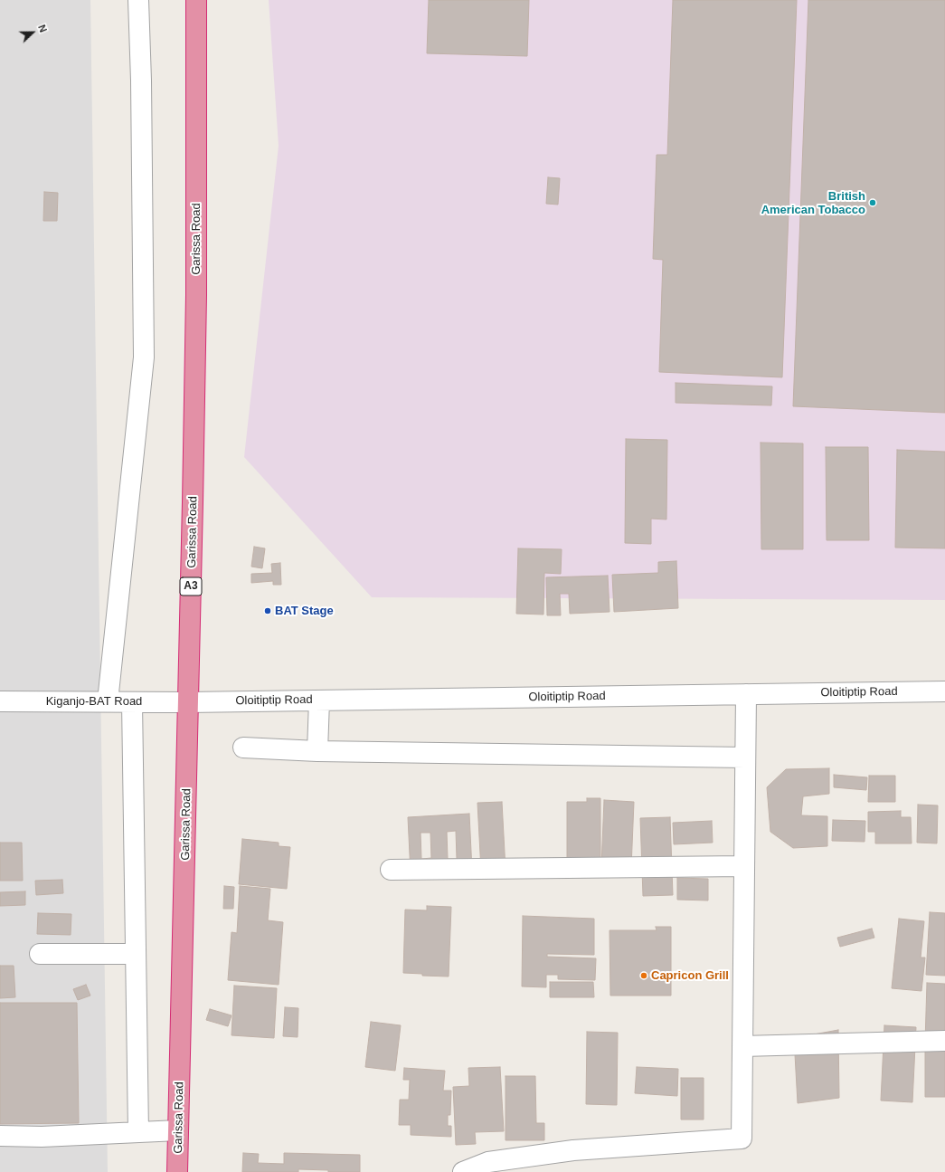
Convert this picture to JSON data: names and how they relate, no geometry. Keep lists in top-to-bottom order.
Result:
{
  "streets": {
    "highway": ["Garissa Road", "A3"],
    "street": ["Oloitiptip Road", "Kiganjo-BAT Road"]
  },
  "crossings": [
    ["Garissa Road", "Oloitiptip Road"],
    ["Garissa Road", "Kiganjo-BAT Road"],
    ["Oloitiptip Road", "Kiganjo-BAT Road"]
  ],
  "places": ["British American Tobacco", "BAT Stage", "Capricon Grill"],
  "north": "right"
}
